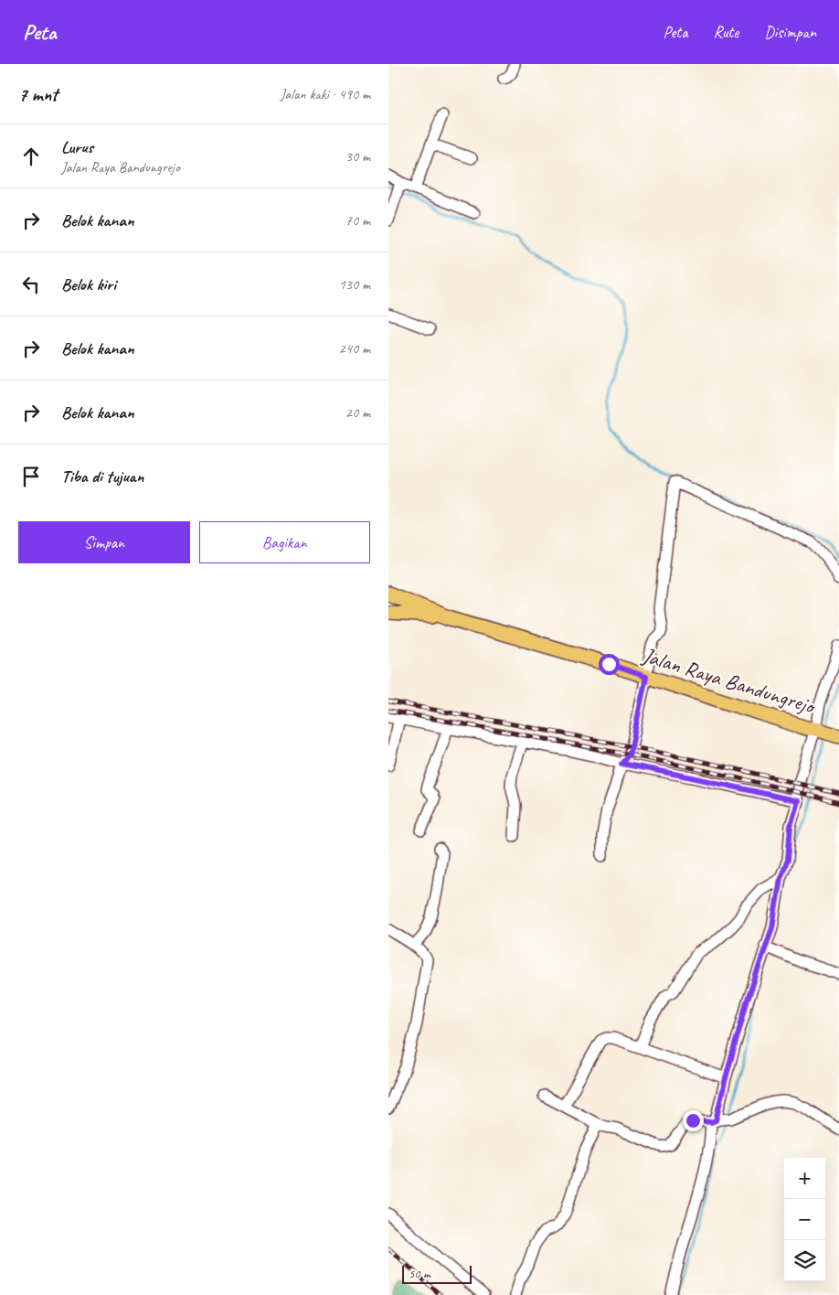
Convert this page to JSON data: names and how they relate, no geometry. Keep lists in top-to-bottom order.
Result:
{
  "streets": {
    "main road": ["Jalan Raya Bandungrejo"]
  },
  "scale_bar": "50 m",
  "page": {
    "header": "Peta",
    "nav": ["Peta", "Rute", "Disimpan"],
    "heading": ["7 mnt", "Jalan kaki · 490 m"],
    "list": [
      ["Lurus", "Jalan Raya Bandungrejo", "30 m"],
      ["Belok kanan", "70 m"],
      ["Belok kiri", "130 m"],
      ["Belok kanan", "240 m"],
      ["Belok kanan", "20 m"],
      "Tiba di tujuan"
    ],
    "buttons": ["Simpan", "Bagikan"],
    "map_buttons": ["+", "−"],
    "scale": "50 m"
  }
}
